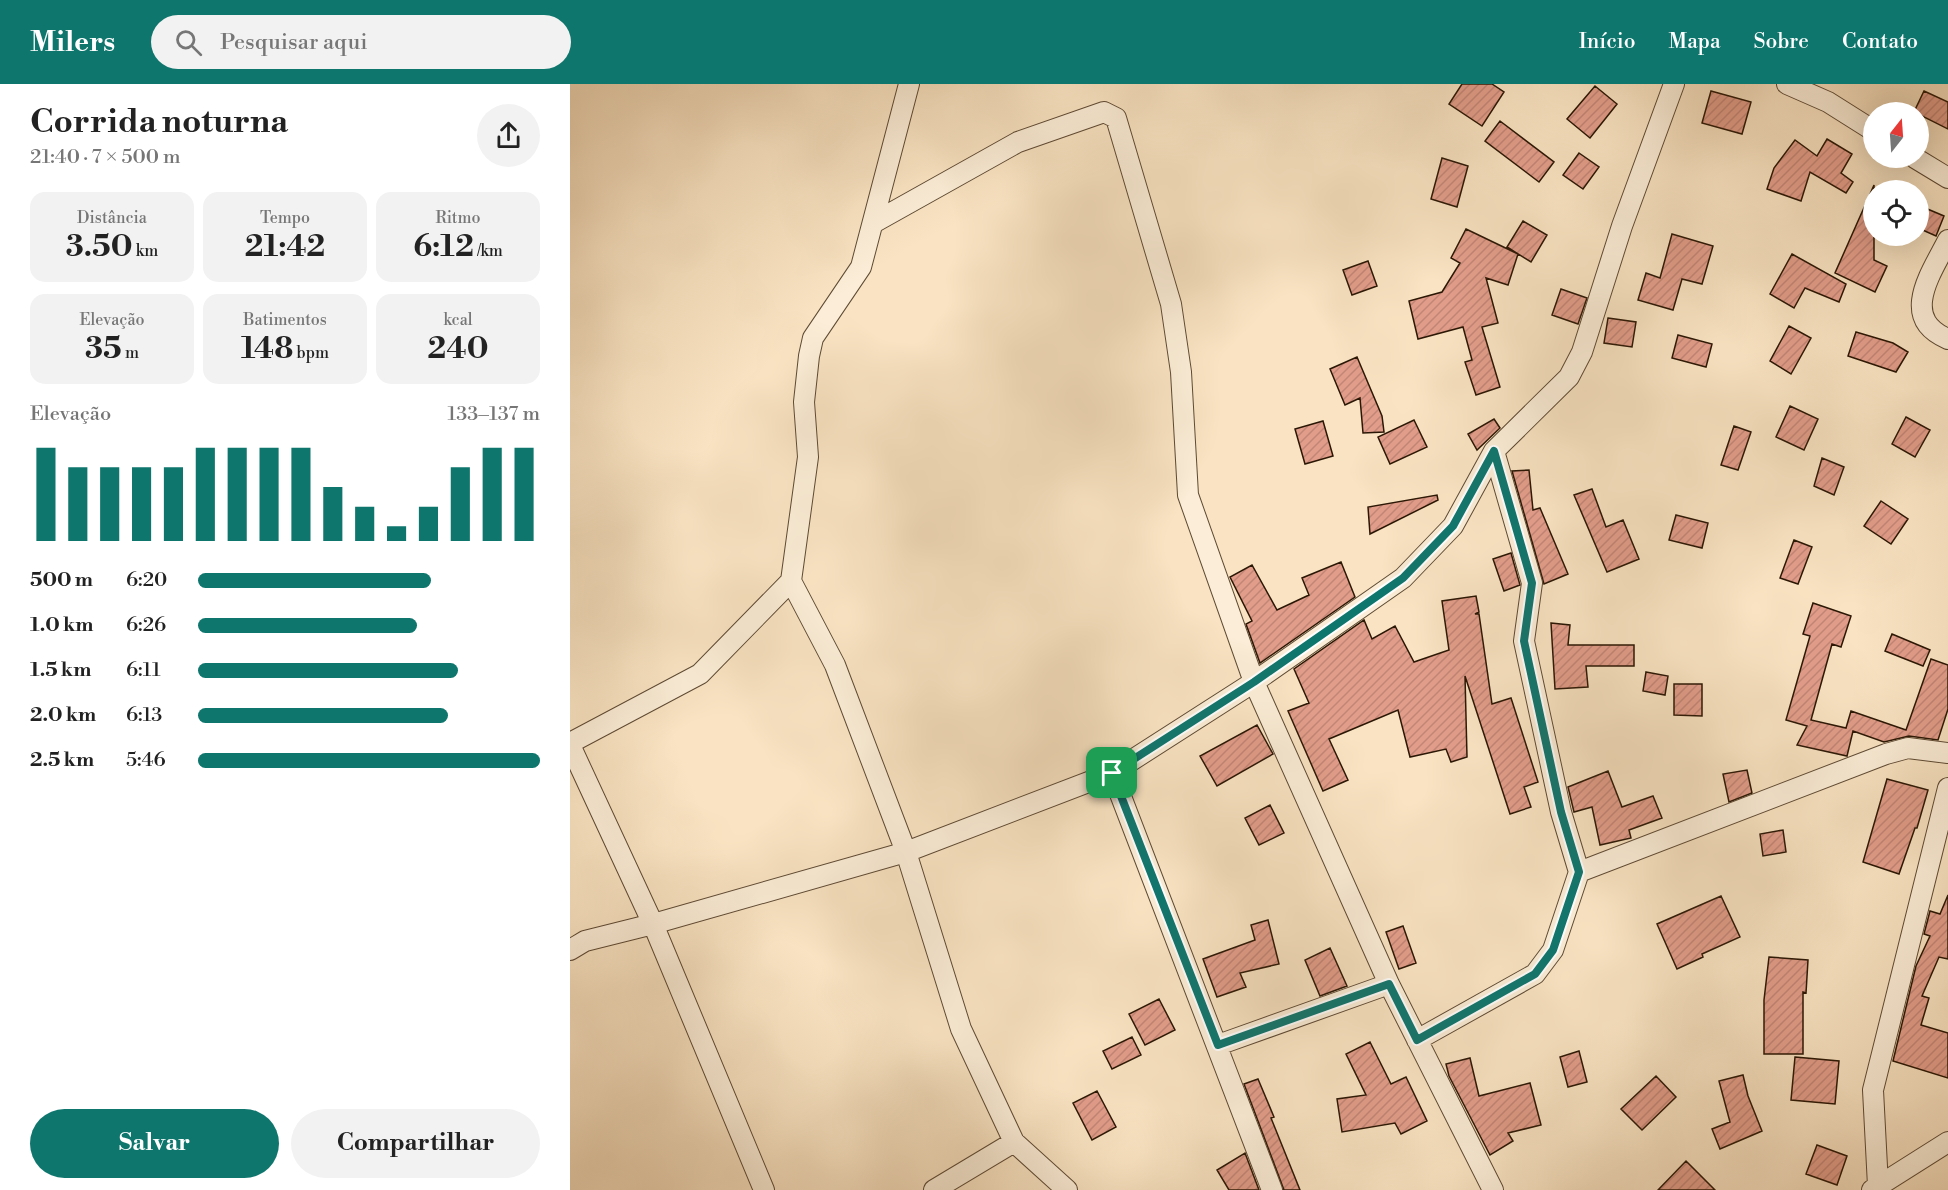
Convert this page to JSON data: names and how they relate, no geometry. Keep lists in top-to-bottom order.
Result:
{
  "north": "top",
  "page": {
    "header": "Milers",
    "search": "Pesquisar aqui",
    "nav": [
      "Início",
      "Mapa",
      "Sobre",
      "Contato"
    ],
    "heading": ["Corrida noturna", "21:40 · 7 × 500 m"],
    "stats": [
      ["Distância", "3.50 km"],
      ["Tempo", "21:42"],
      ["Ritmo", "6:12 /km"],
      ["Elevação", "35 m"],
      ["Batimentos", "148 bpm"],
      ["kcal", "240"]
    ],
    "chart": ["Elevação", "133–137 m"],
    "list": [
      {
        "name": "500 m",
        "note": "6:20"
      },
      {
        "name": "1.0 km",
        "note": "6:26"
      },
      {
        "name": "1.5 km",
        "note": "6:11"
      },
      {
        "name": "2.0 km",
        "note": "6:13"
      },
      {
        "name": "2.5 km",
        "note": "5:46"
      }
    ],
    "buttons": ["Salvar", "Compartilhar"]
  }
}
